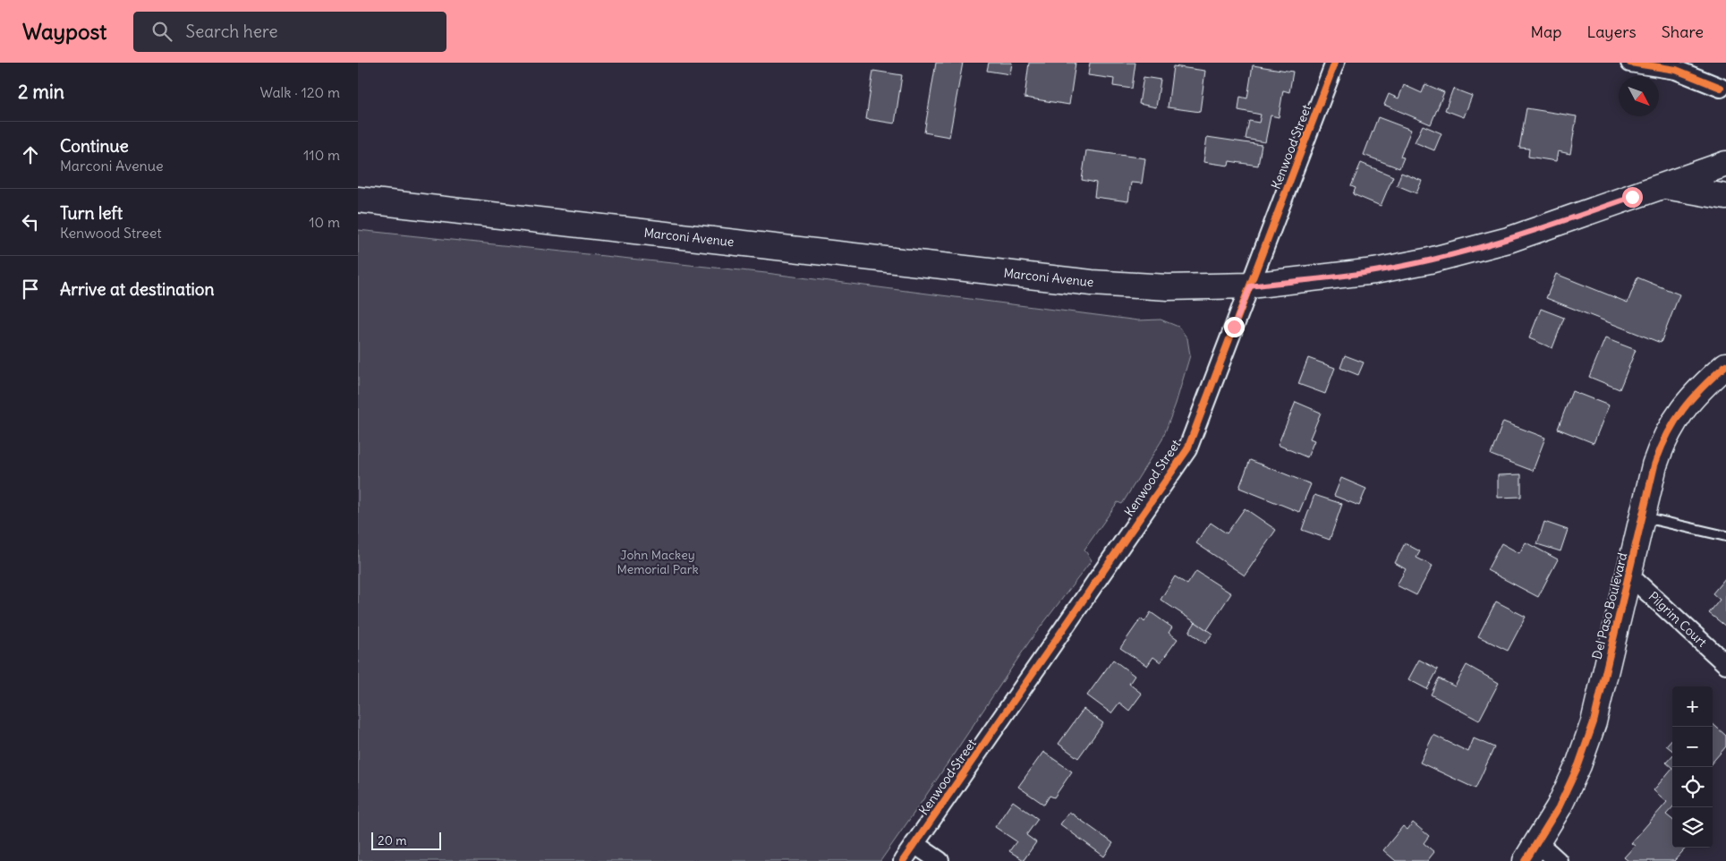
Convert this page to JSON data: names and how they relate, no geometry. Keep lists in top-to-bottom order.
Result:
{
  "streets": {
    "main road": ["Marconi Avenue", "Del Paso Boulevard"],
    "street": ["Kenwood Street", "Pilgrim Court"]
  },
  "crossings": [
    ["Kenwood Street", "Marconi Avenue"],
    ["Del Paso Boulevard", "Pilgrim Court"]
  ],
  "parks": ["John Mackey Memorial Park"],
  "scale_bar": "20 m",
  "north": "bottom right",
  "page": {
    "header": "Waypost",
    "search": "Search here",
    "nav": ["Map", "Layers", "Share"],
    "heading": ["2 min", "Walk · 120 m"],
    "list": [
      ["Continue", "Marconi Avenue", "110 m"],
      ["Turn left", "Kenwood Street", "10 m"],
      "Arrive at destination"
    ],
    "map_buttons": ["+", "−"],
    "scale": "20 m"
  }
}
